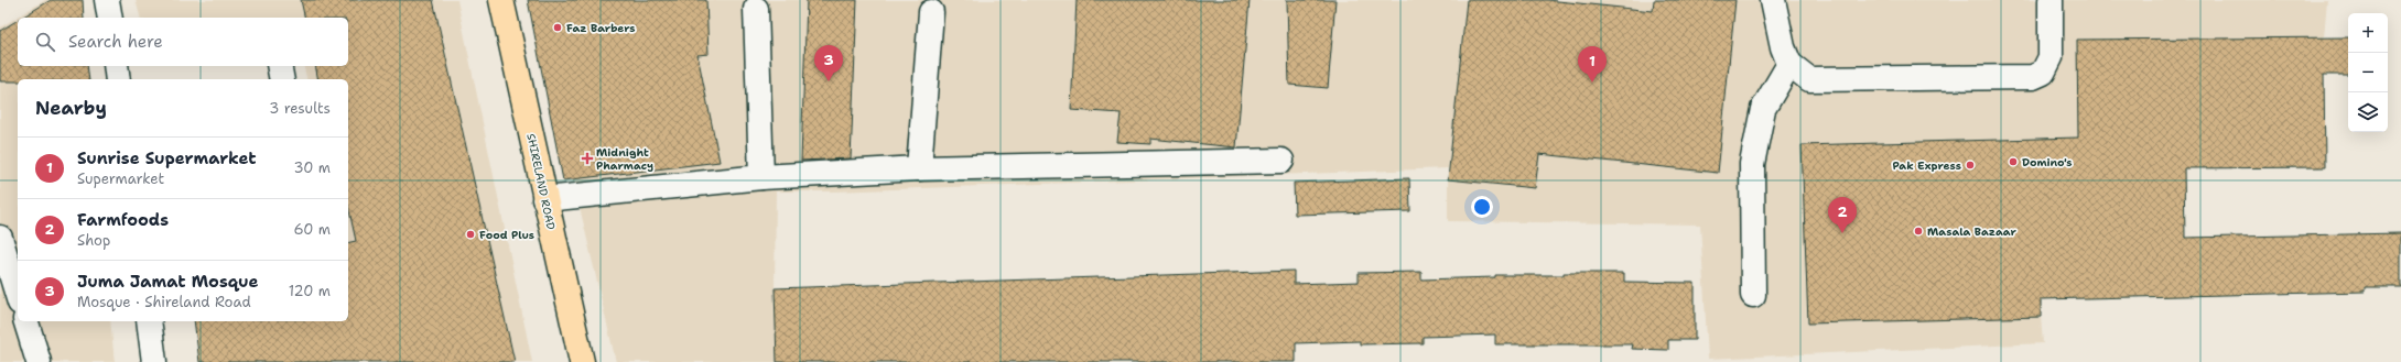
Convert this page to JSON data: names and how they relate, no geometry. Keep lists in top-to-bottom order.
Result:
{
  "streets": {
    "main road": ["SHIRELAND ROAD"]
  },
  "places": {
    "other": [
      "Faz Barbers",
      "Domino's",
      "Pak Express",
      "Masala Bazaar",
      "Food Plus"
    ],
    "health": ["Midnight Pharmacy"]
  },
  "page": {
    "map_buttons": ["+", "−"],
    "search": "Search here",
    "pins": ["3", "1", "2"],
    "heading": ["Nearby", "3 results"],
    "list": [
      {
        "mark": "1",
        "name": "Sunrise Supermarket",
        "note": "Supermarket",
        "value": "30 m"
      },
      {
        "mark": "2",
        "name": "Farmfoods",
        "note": "Shop",
        "value": "60 m"
      },
      {
        "mark": "3",
        "name": "Juma Jamat Mosque",
        "note": "Mosque · Shireland Road",
        "value": "120 m"
      }
    ]
  }
}
